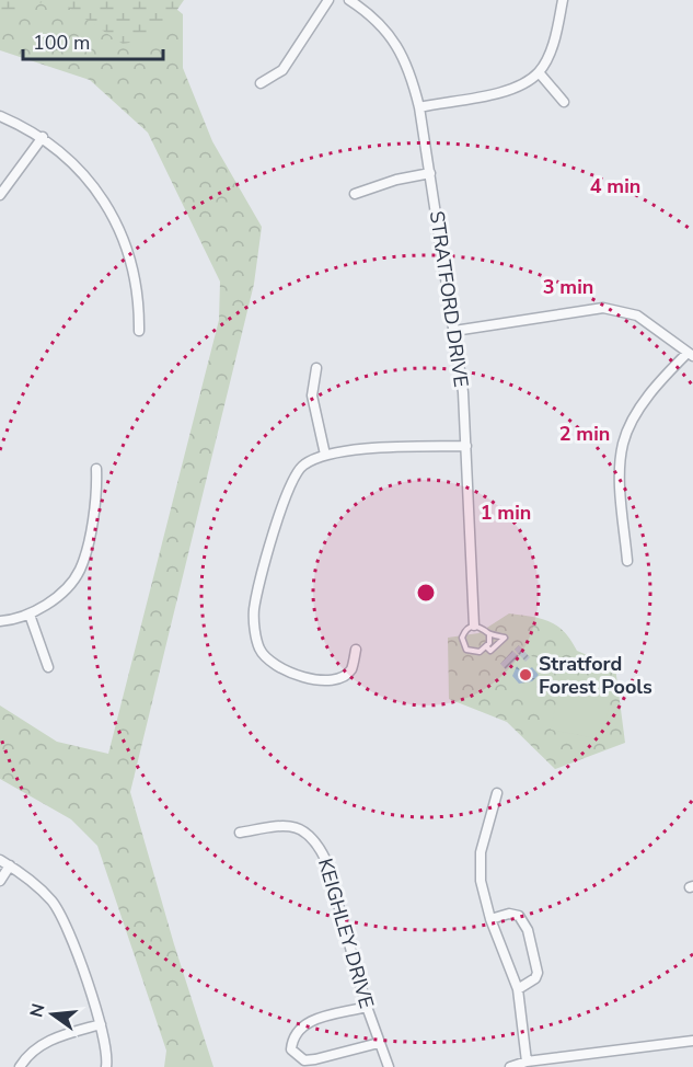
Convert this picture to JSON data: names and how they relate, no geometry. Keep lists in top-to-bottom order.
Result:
{
  "streets": {
    "street": ["STRATFORD DRIVE", "KEIGHLEY DRIVE"]
  },
  "places": ["Stratford Forest Pools"],
  "scale_bar": "100 m",
  "north": "left",
  "rings": [
    "4 min",
    "3 min",
    "2 min",
    "1 min"
  ]
}
